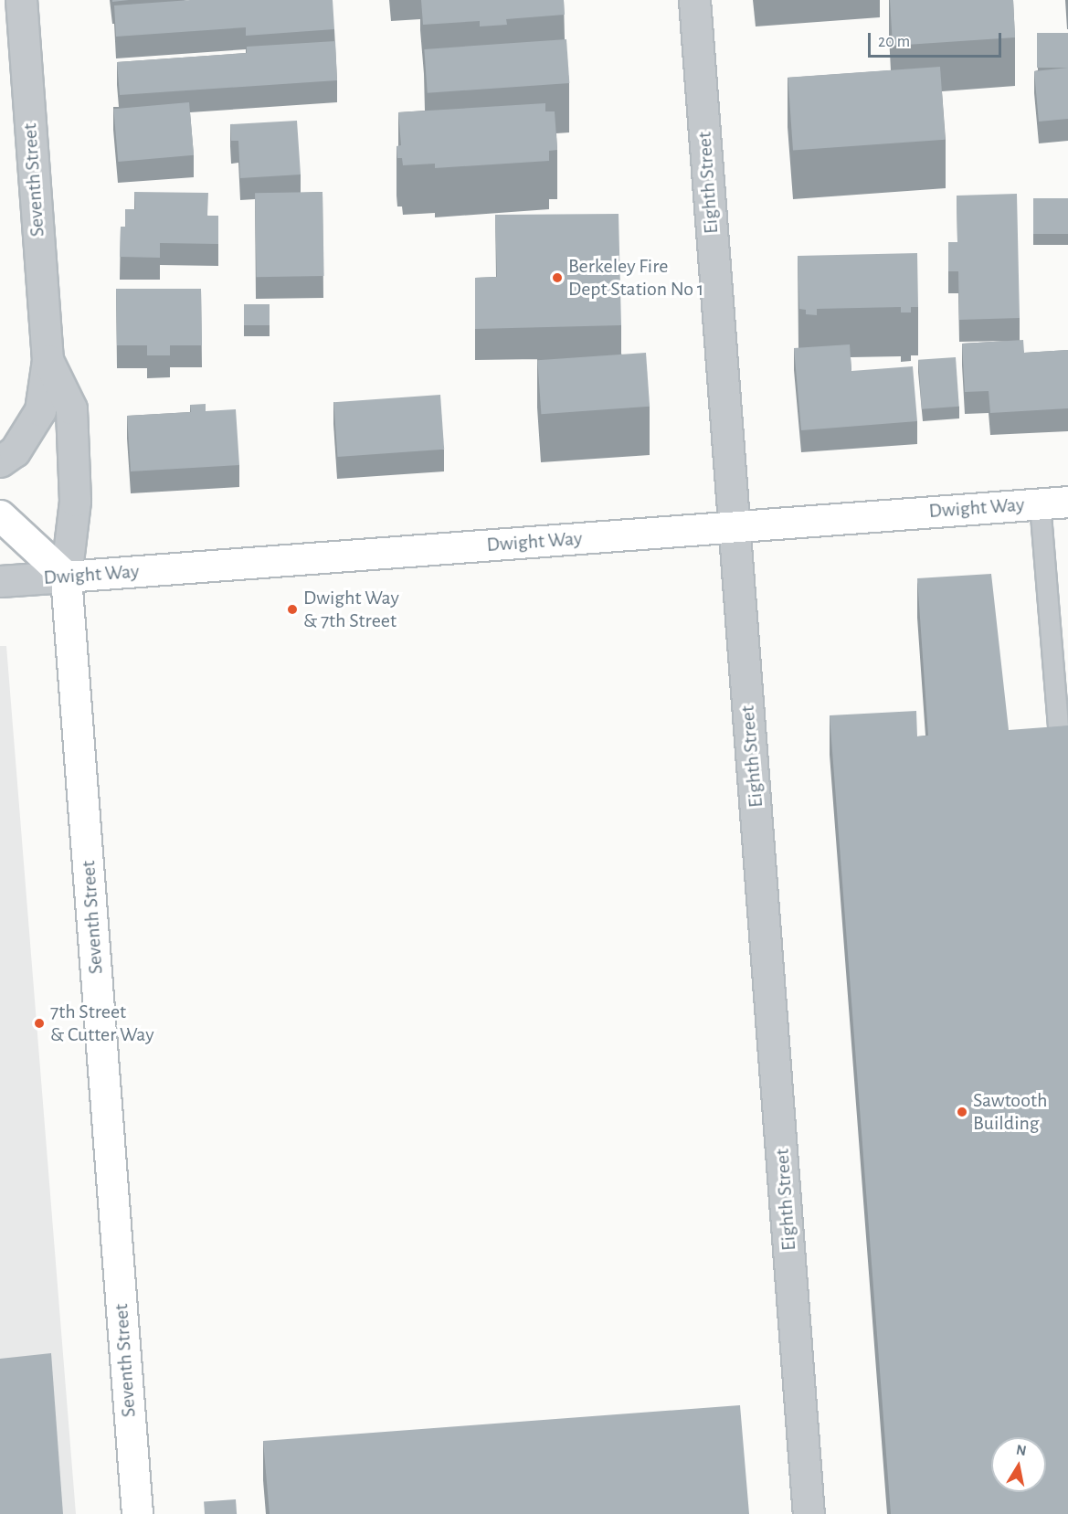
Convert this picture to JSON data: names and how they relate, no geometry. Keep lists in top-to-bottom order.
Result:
{
  "streets": {
    "street": ["Seventh Street", "Eighth Street", "Dwight Way"]
  },
  "crossings": [
    ["Seventh Street", "Dwight Way"],
    ["Eighth Street", "Dwight Way"]
  ],
  "places": [
    "Berkeley Fire Dept Station No 1",
    "Dwight Way & 7th Street",
    "7th Street & Cutter Way",
    "Sawtooth Building"
  ],
  "scale_bar": "20 m",
  "north": "top"
}
